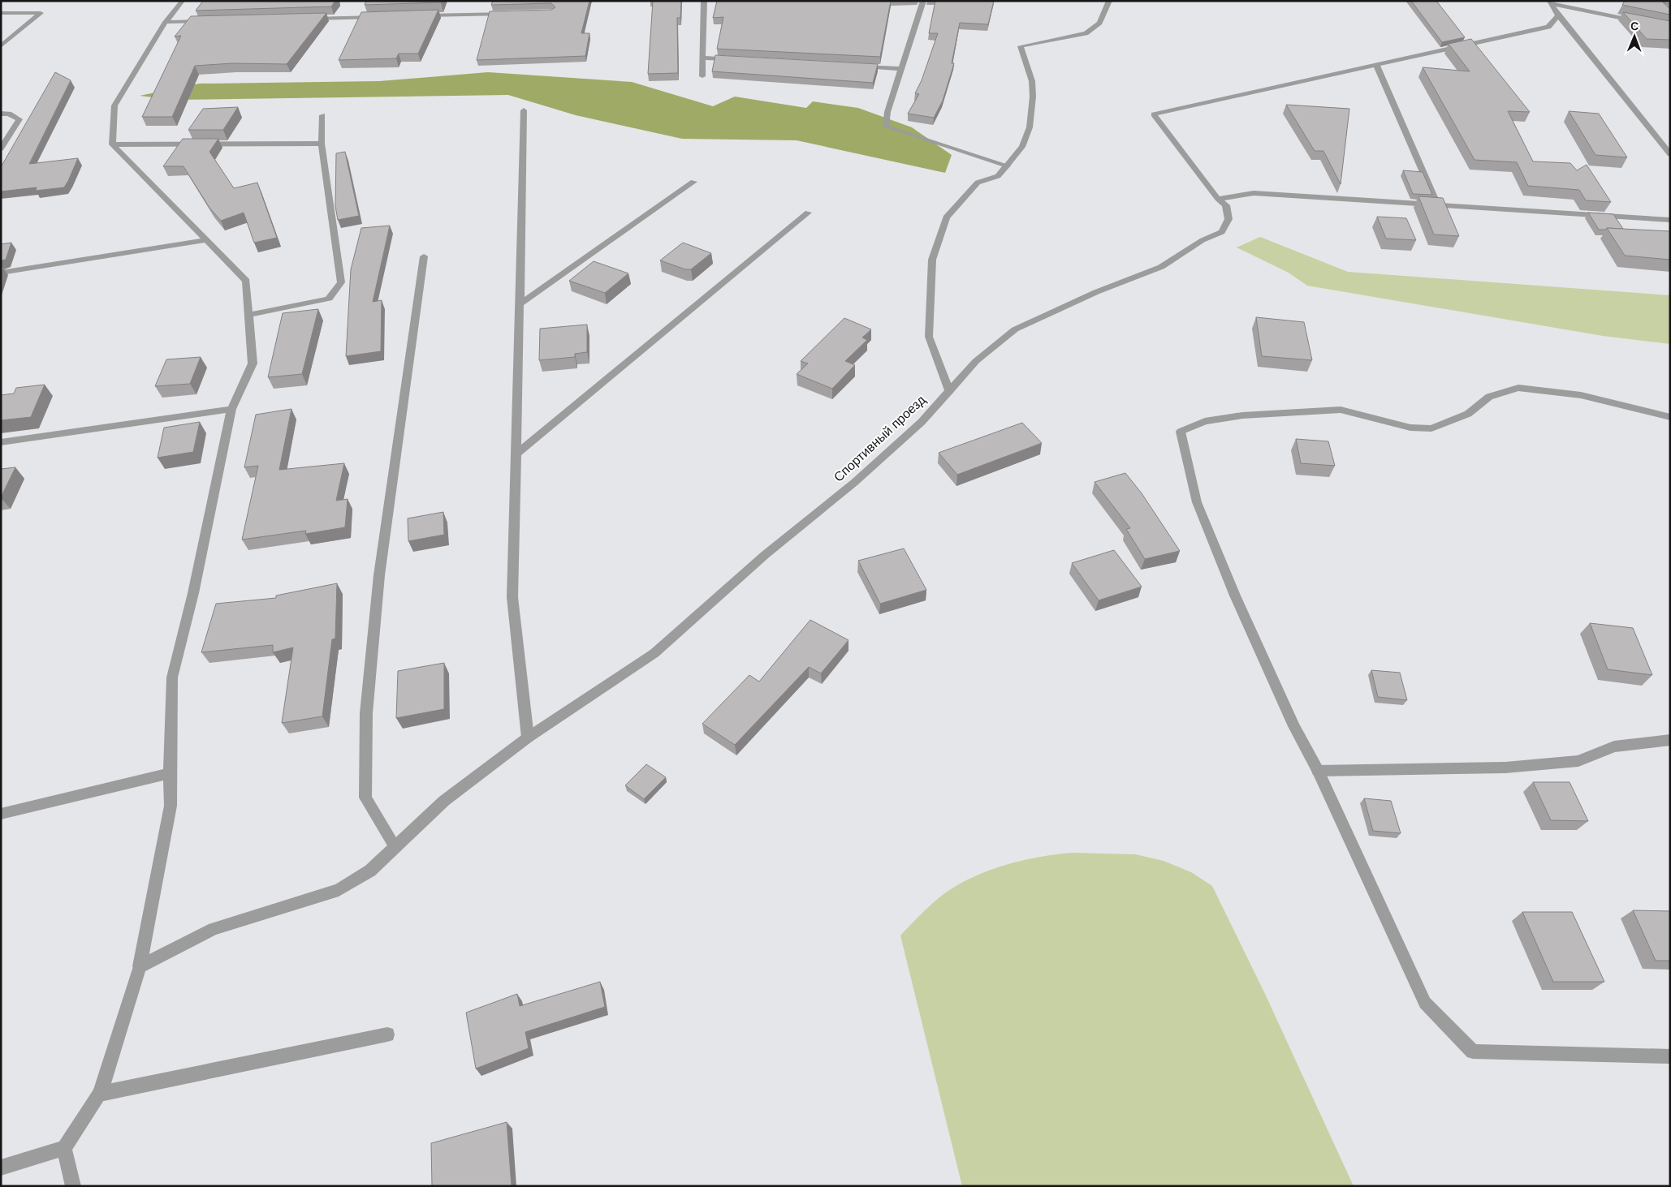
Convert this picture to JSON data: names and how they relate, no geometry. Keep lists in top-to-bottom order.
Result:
{
  "streets": {
    "street": ["Спортивный проезд"]
  },
  "north": "top"
}
